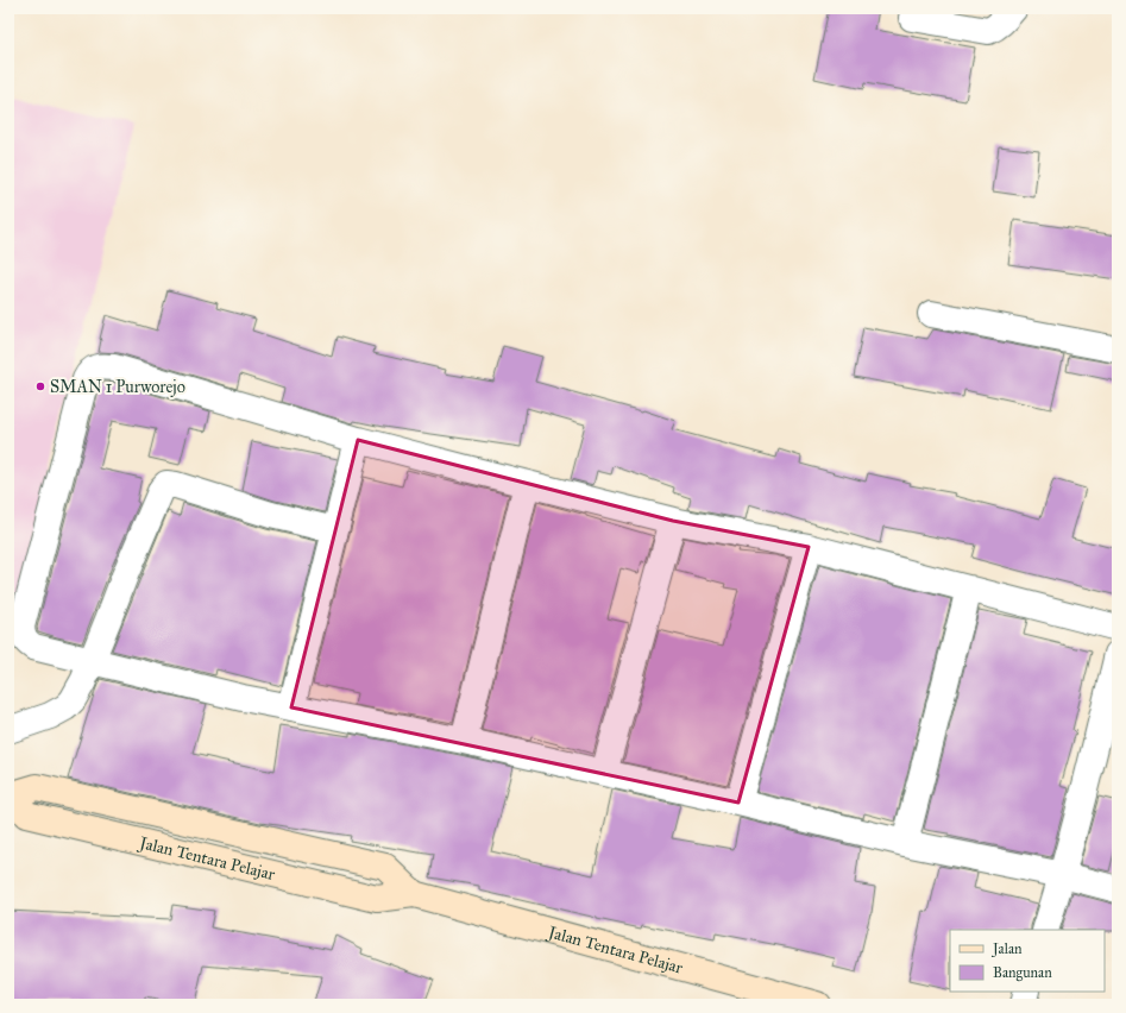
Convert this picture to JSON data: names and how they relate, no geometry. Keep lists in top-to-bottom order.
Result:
{
  "streets": {
    "main road": ["Jalan Tentara Pelajar"]
  },
  "places": ["SMAN 1 Purworejo"],
  "legend": ["Jalan", "Bangunan"]
}
